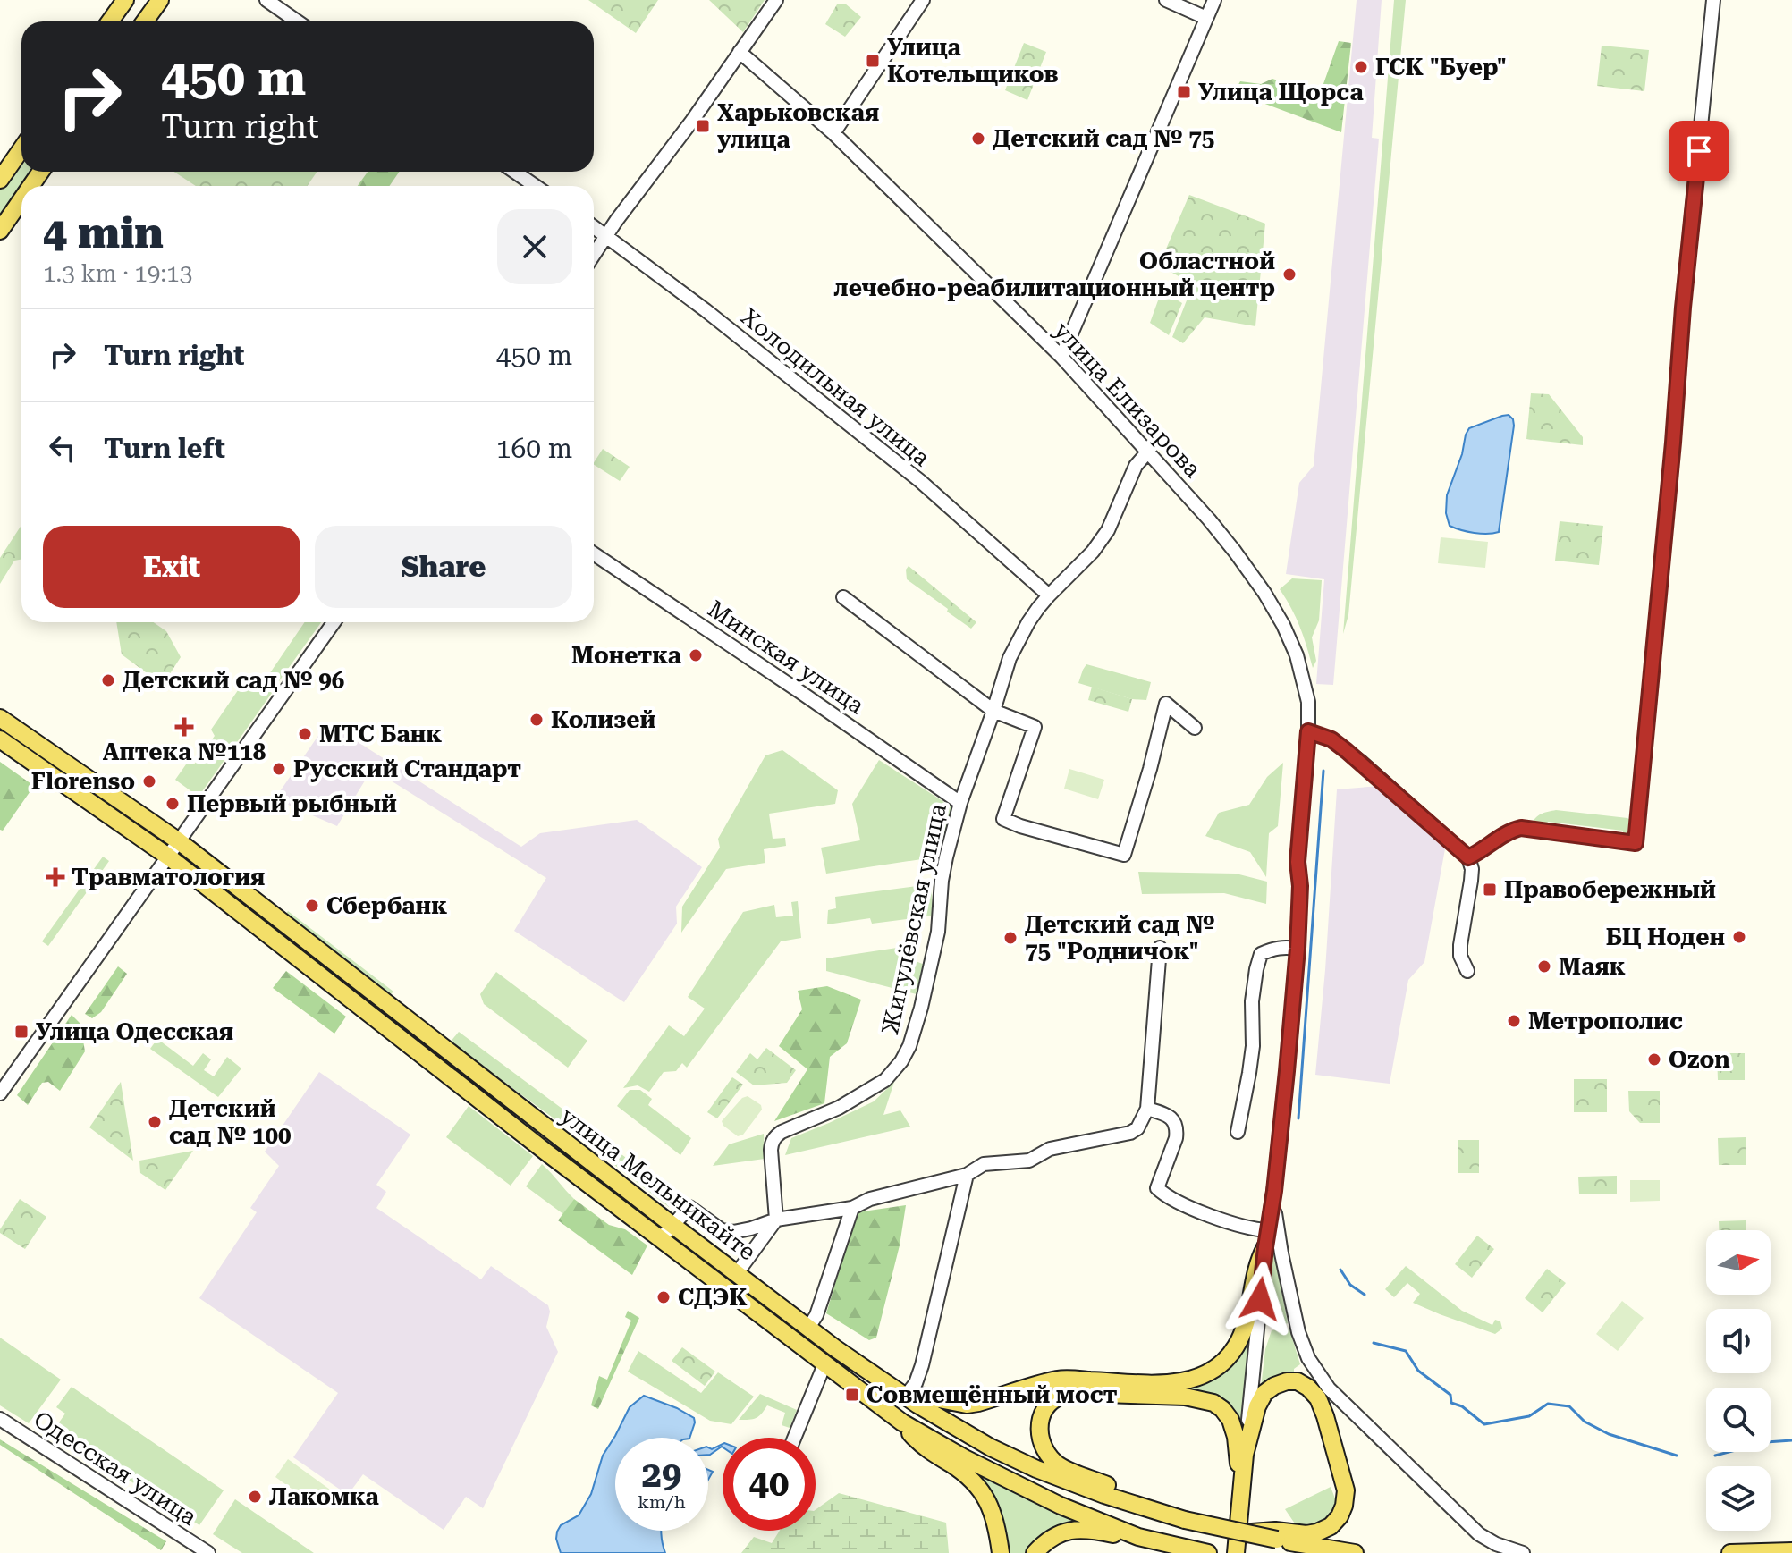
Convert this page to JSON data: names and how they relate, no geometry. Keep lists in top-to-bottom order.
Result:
{
  "streets": {
    "main road": ["улица Мельникайте"],
    "street": [
      "Холодильная улица",
      "улица Елизарова",
      "Минская улица",
      "Жигулёвская улица",
      "Одесская улица"
    ]
  },
  "crossings": [
    ["Холодильная улица", "Жигулёвская улица"],
    ["улица Елизарова", "Жигулёвская улица"],
    ["Минская улица", "Жигулёвская улица"]
  ],
  "places": {
    "transit": [
      "Улица Котельщиков",
      "Улица Щорса",
      "Харьковская улица",
      "Правобережный",
      "Улица Одесская",
      "Совмещённый мост"
    ],
    "other": [
      "ГСК \"Буер\"",
      "Детский сад № 75",
      "Областной лечебно-реабилитационный центр",
      "Монетка",
      "Детский сад № 96",
      "Колизей",
      "МТС Банк",
      "Русский Стандарт",
      "Florenso",
      "Первый рыбный",
      "Сбербанк",
      "БЦ Ноден",
      "Детский сад № 75 \"Родничок\"",
      "Маяк",
      "Метрополис",
      "Ozon",
      "Детский сад № 100",
      "СДЭК",
      "Лакомка"
    ],
    "health": ["Аптека №118", "Травматология"]
  },
  "north": "right",
  "page": {
    "turn": ["450 m", "Turn right"],
    "heading": ["4 min", "1.3 km · 19:13"],
    "list": [
      {
        "name": "Turn right",
        "value": "450 m"
      },
      {
        "name": "Turn left",
        "value": "160 m"
      }
    ],
    "buttons": ["Exit", "Share"],
    "speed": "29 km/h",
    "limit": "40"
  }
}
